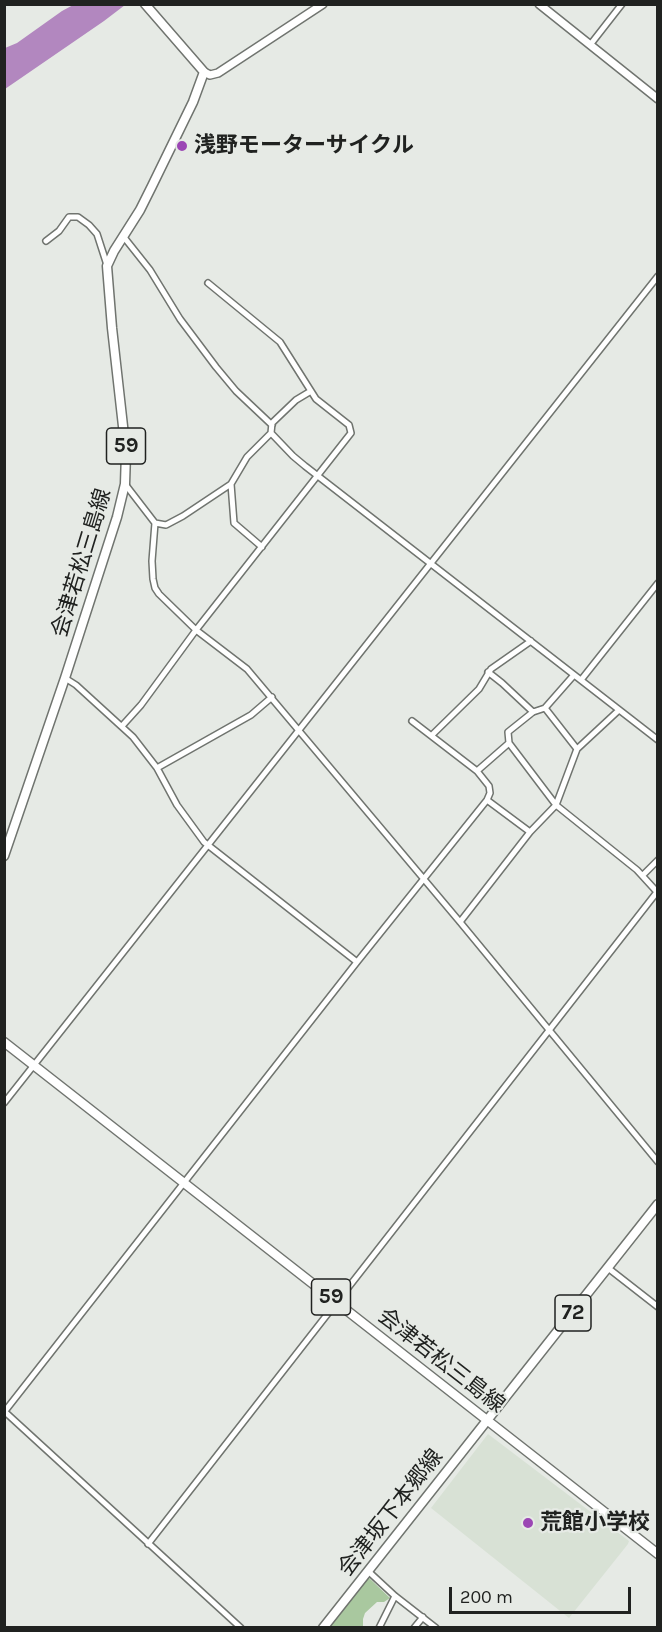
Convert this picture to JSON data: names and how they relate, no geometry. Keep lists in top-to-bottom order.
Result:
{
  "streets": {
    "main road": [
      "59",
      "会津若松三島線",
      "72",
      "会津坂下本郷線"
    ]
  },
  "crossings": [
    ["会津若松三島線", "72"],
    ["会津若松三島線", "会津坂下本郷線"],
    ["72", "会津坂下本郷線"]
  ],
  "places": ["浅野モーターサイクル", "荒館小学校"],
  "scale_bar": "200 m"
}
